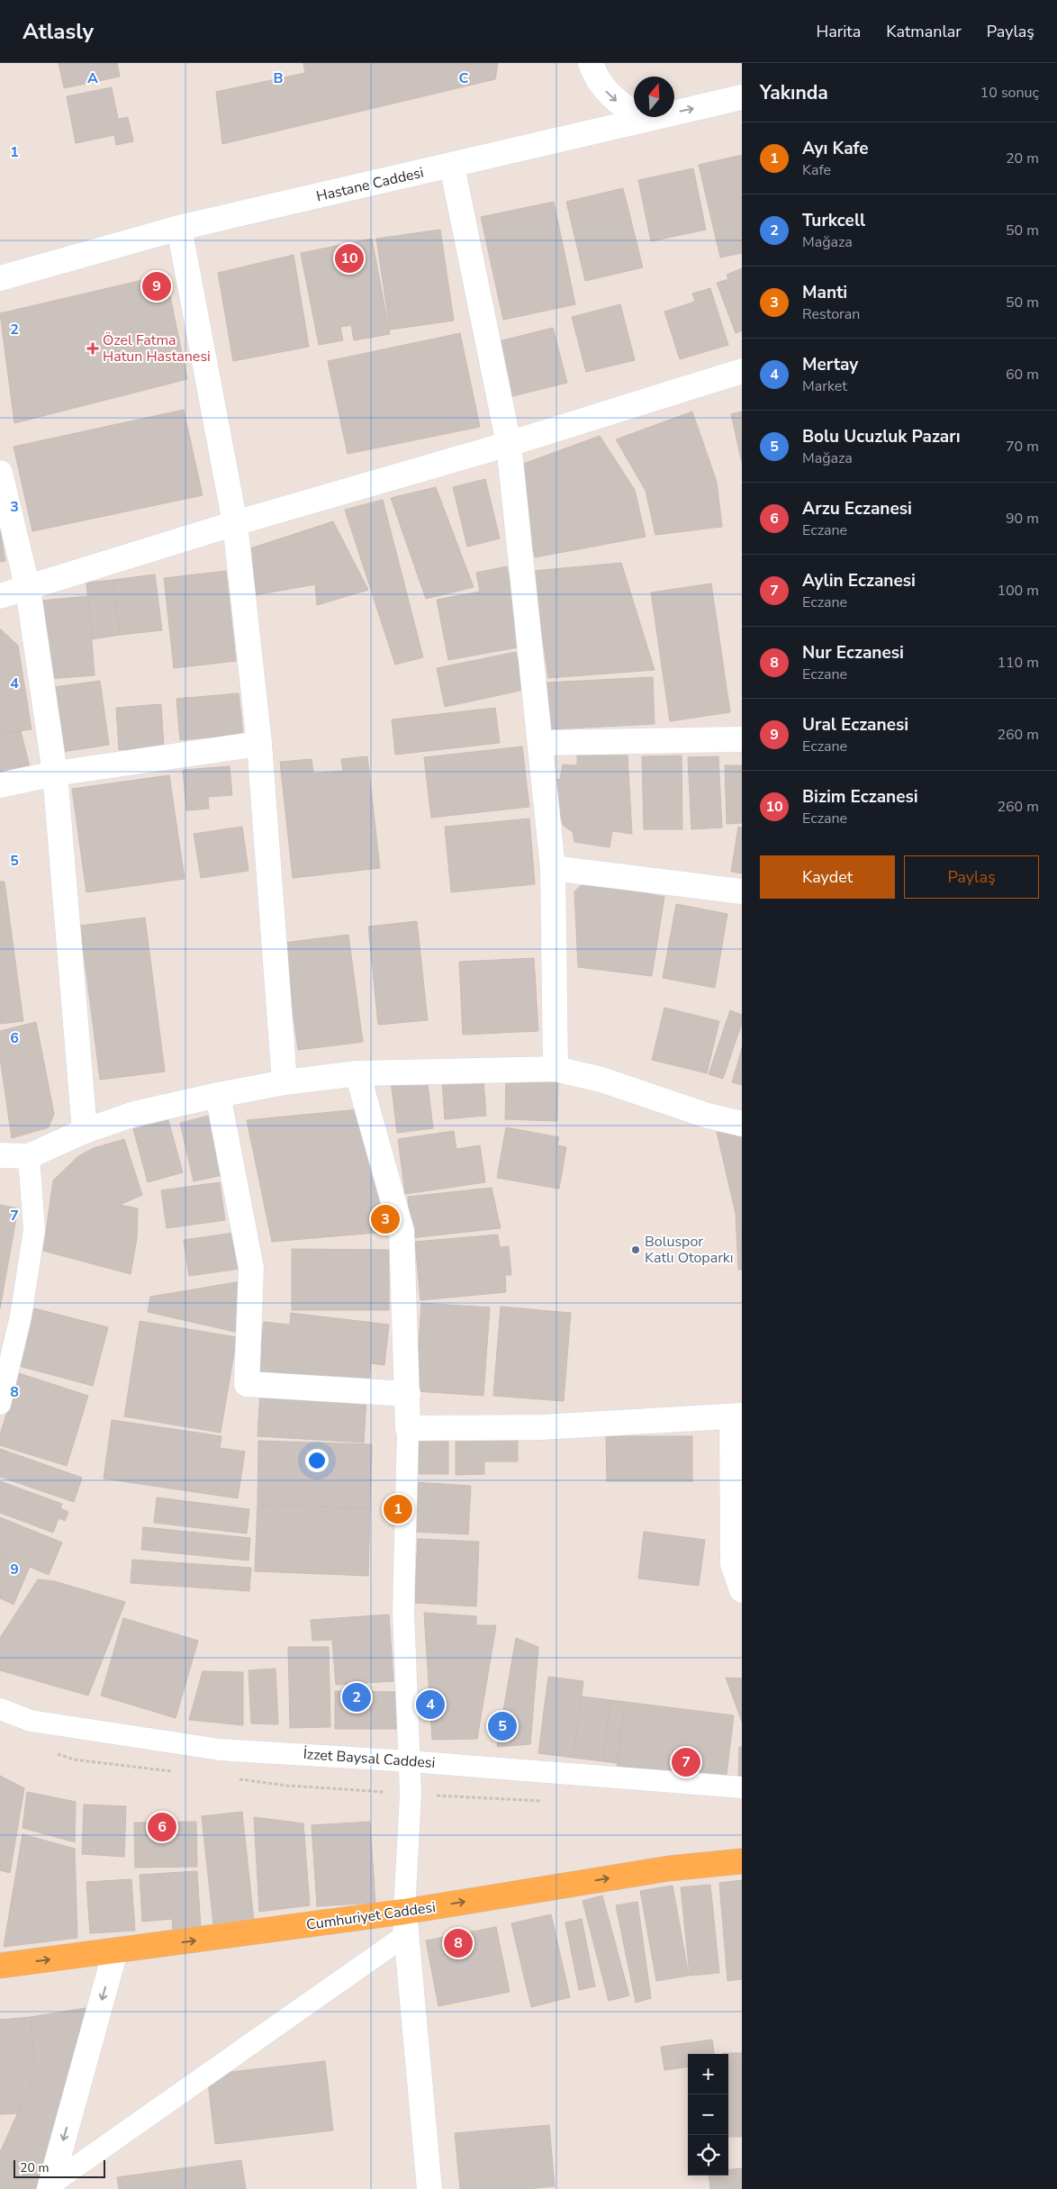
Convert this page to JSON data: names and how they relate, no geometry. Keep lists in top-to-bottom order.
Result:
{
  "streets": {
    "main road": ["Cumhuriyet Caddesi"],
    "street": ["Hastane Caddesi", "İzzet Baysal Caddesi"]
  },
  "one_way": ["Cumhuriyet Caddesi"],
  "places": {
    "health": ["Özel Fatma Hatun Hastanesi"],
    "other": ["Boluspor Katlı Otoparkı"]
  },
  "scale_bar": "20 m",
  "north": "top",
  "page": {
    "header": "Atlasly",
    "nav": ["Harita", "Katmanlar", "Paylaş"],
    "heading": ["Yakında", "10 sonuç"],
    "list": [
      {
        "mark": "1",
        "name": "Ayı Kafe",
        "note": "Kafe",
        "value": "20 m"
      },
      {
        "mark": "2",
        "name": "Turkcell",
        "note": "Mağaza",
        "value": "50 m"
      },
      {
        "mark": "3",
        "name": "Manti",
        "note": "Restoran",
        "value": "50 m"
      },
      {
        "mark": "4",
        "name": "Mertay",
        "note": "Market",
        "value": "60 m"
      },
      {
        "mark": "5",
        "name": "Bolu Ucuzluk Pazarı",
        "note": "Mağaza",
        "value": "70 m"
      },
      {
        "mark": "6",
        "name": "Arzu Eczanesi",
        "note": "Eczane",
        "value": "90 m"
      },
      {
        "mark": "7",
        "name": "Aylin Eczanesi",
        "note": "Eczane",
        "value": "100 m"
      },
      {
        "mark": "8",
        "name": "Nur Eczanesi",
        "note": "Eczane",
        "value": "110 m"
      },
      {
        "mark": "9",
        "name": "Ural Eczanesi",
        "note": "Eczane",
        "value": "260 m"
      },
      {
        "mark": "10",
        "name": "Bizim Eczanesi",
        "note": "Eczane",
        "value": "260 m"
      }
    ],
    "pins": [
      "10",
      "9",
      "3",
      "1",
      "2",
      "4",
      "5",
      "7",
      "6",
      "8"
    ],
    "buttons": ["Kaydet", "Paylaş"],
    "map_buttons": ["+", "−"],
    "scale": "20 m"
  },
  "grid": {
    "columns": ["A", "B", "C"],
    "rows": [
      "1",
      "2",
      "3",
      "4",
      "5",
      "6",
      "7",
      "8",
      "9"
    ]
  }
}
